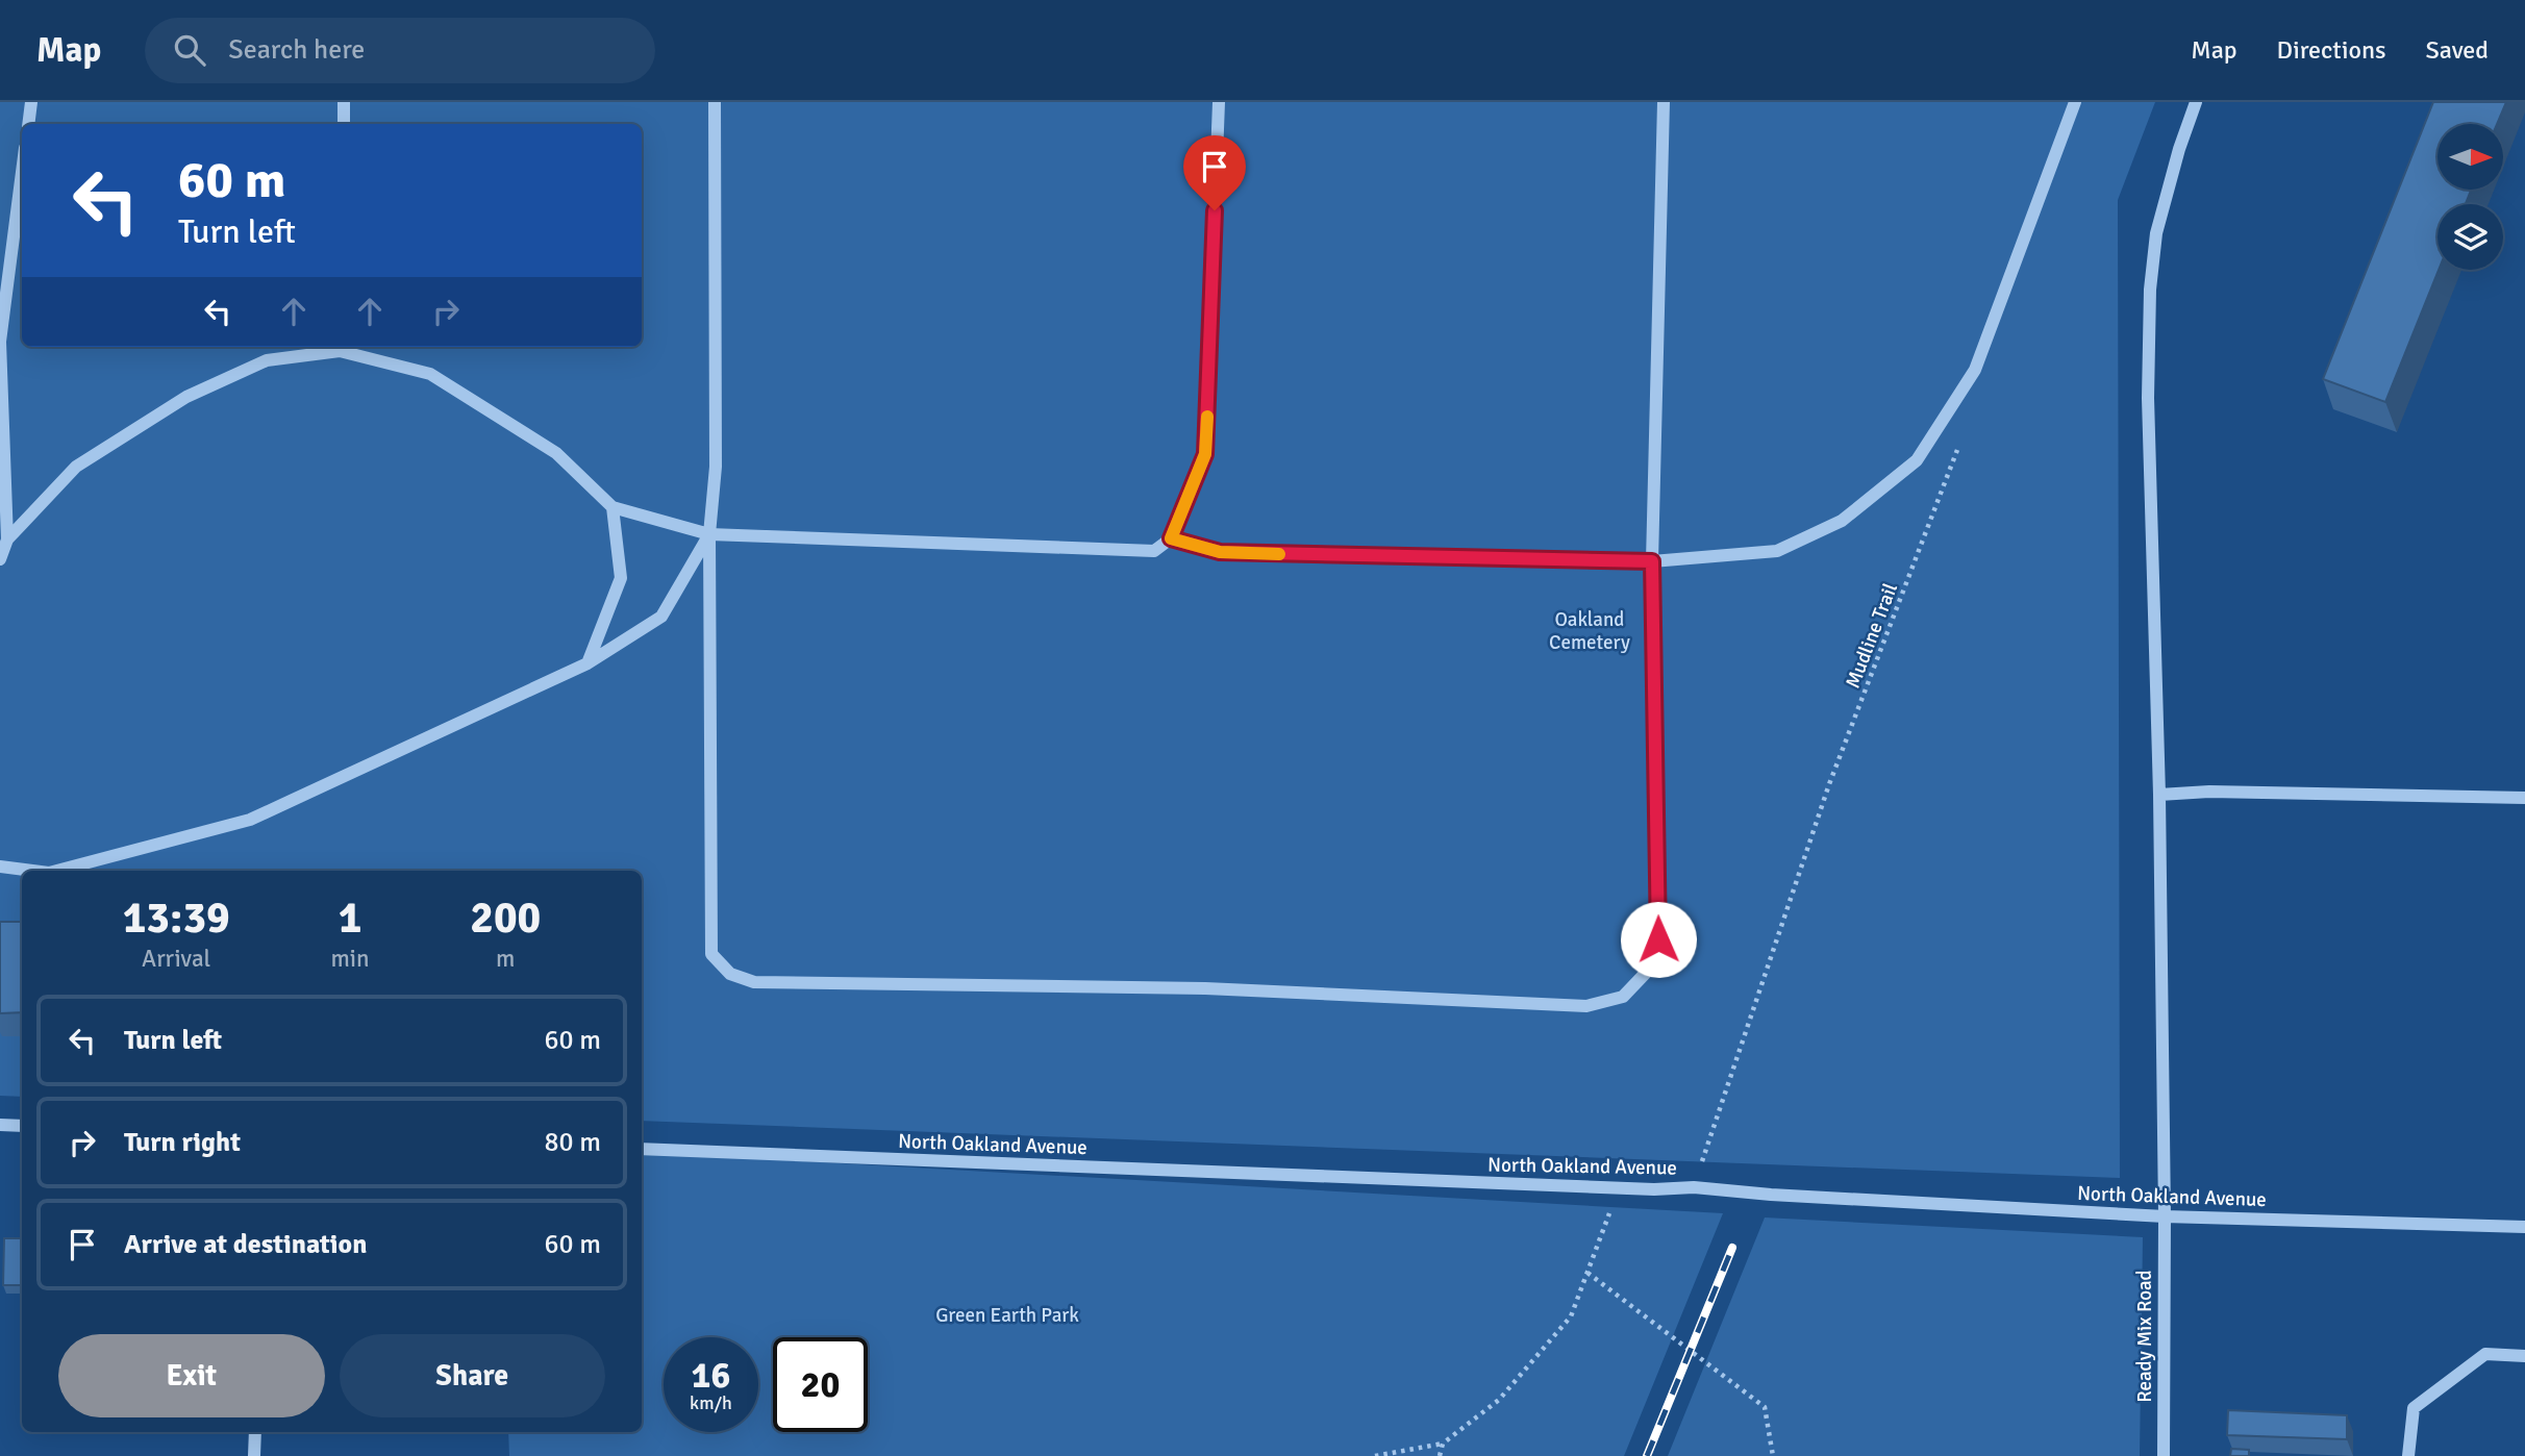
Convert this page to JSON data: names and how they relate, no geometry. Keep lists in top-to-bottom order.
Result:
{
  "streets": {
    "street": ["North Oakland Avenue", "Ready Mix Road"],
    "path": ["Mudline Trail"]
  },
  "crossings": [
    ["Mudline Trail", "North Oakland Avenue"],
    ["North Oakland Avenue", "Ready Mix Road"]
  ],
  "parks": ["Oakland Cemetery", "Green Earth Park"],
  "north": "right",
  "page": {
    "header": "Map",
    "search": "Search here",
    "nav": ["Map", "Directions", "Saved"],
    "turn": ["60 m", "Turn left"],
    "eta": [
      "13:39",
      "Arrival",
      "1",
      "min",
      "200",
      "m"
    ],
    "list": [
      {
        "name": "Turn left",
        "value": "60 m"
      },
      {
        "name": "Turn right",
        "value": "80 m"
      },
      {
        "name": "Arrive at destination",
        "value": "60 m"
      }
    ],
    "buttons": ["Exit", "Share"],
    "speed": "16 km/h",
    "limit": "20"
  }
}
